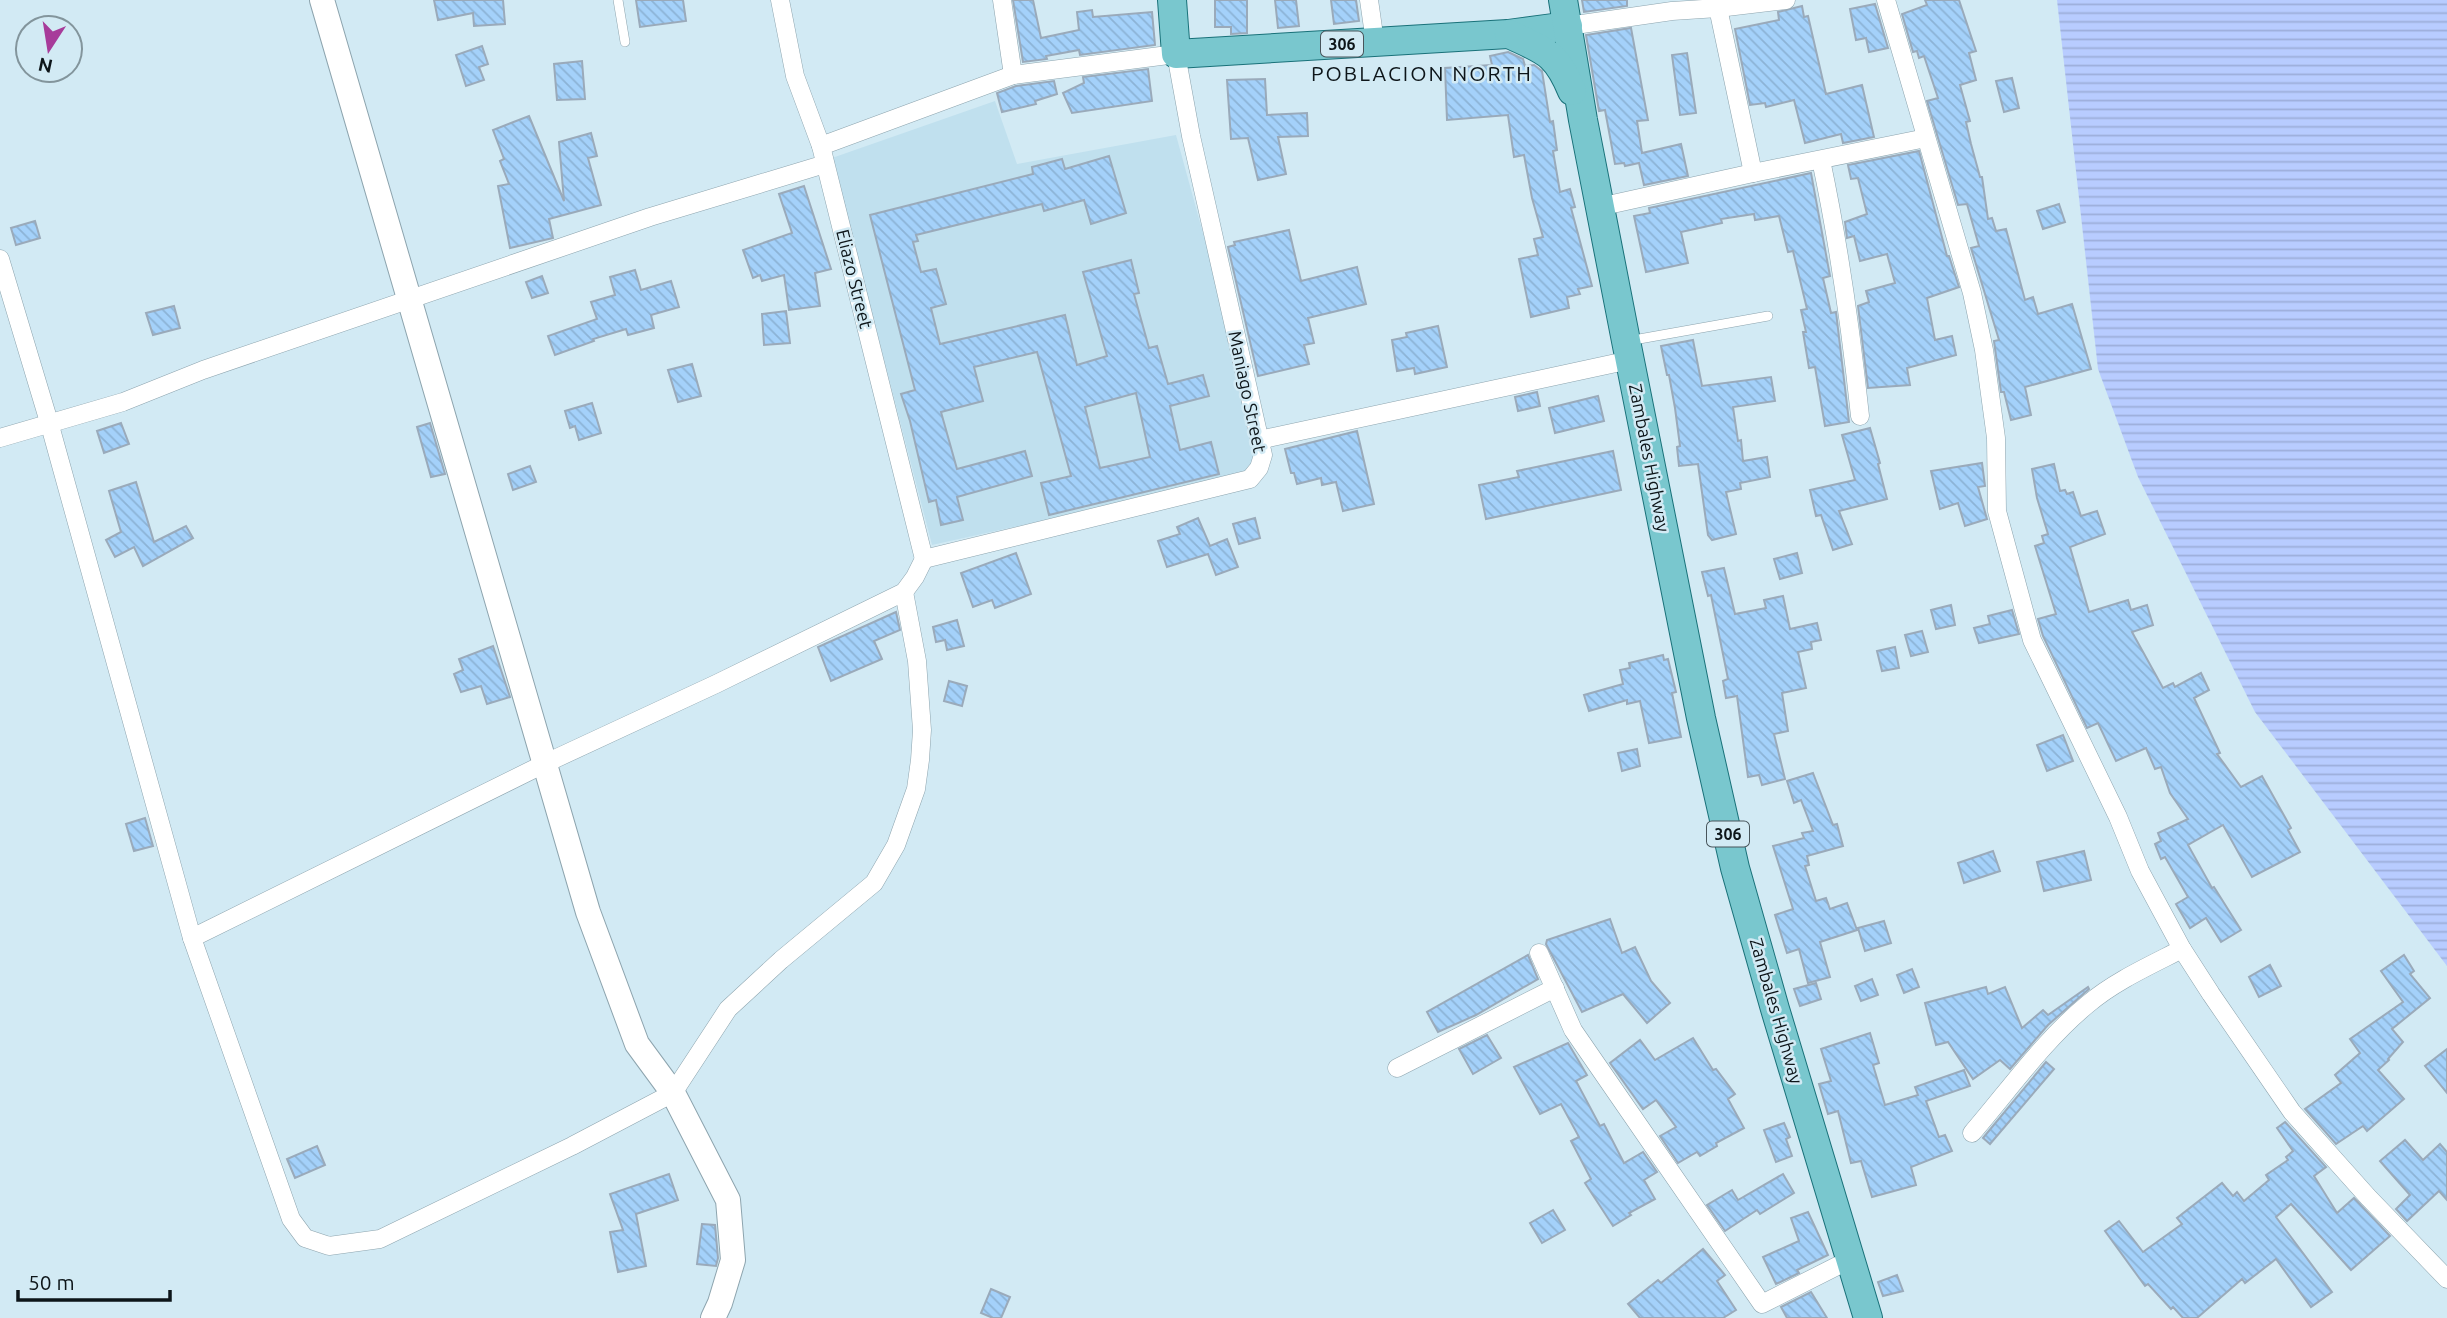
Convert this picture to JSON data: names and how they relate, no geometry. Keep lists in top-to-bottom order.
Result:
{
  "streets": {
    "main road": ["306", "Zambales Highway"],
    "street": ["Eliazo Street", "Maniago Street"]
  },
  "crossings": [
    ["306", "Maniago Street"],
    ["306", "Zambales Highway"],
    ["Eliazo Street", "Maniago Street"]
  ],
  "districts": ["POBLACION NORTH"],
  "scale_bar": "50 m",
  "north": "bottom"
}
